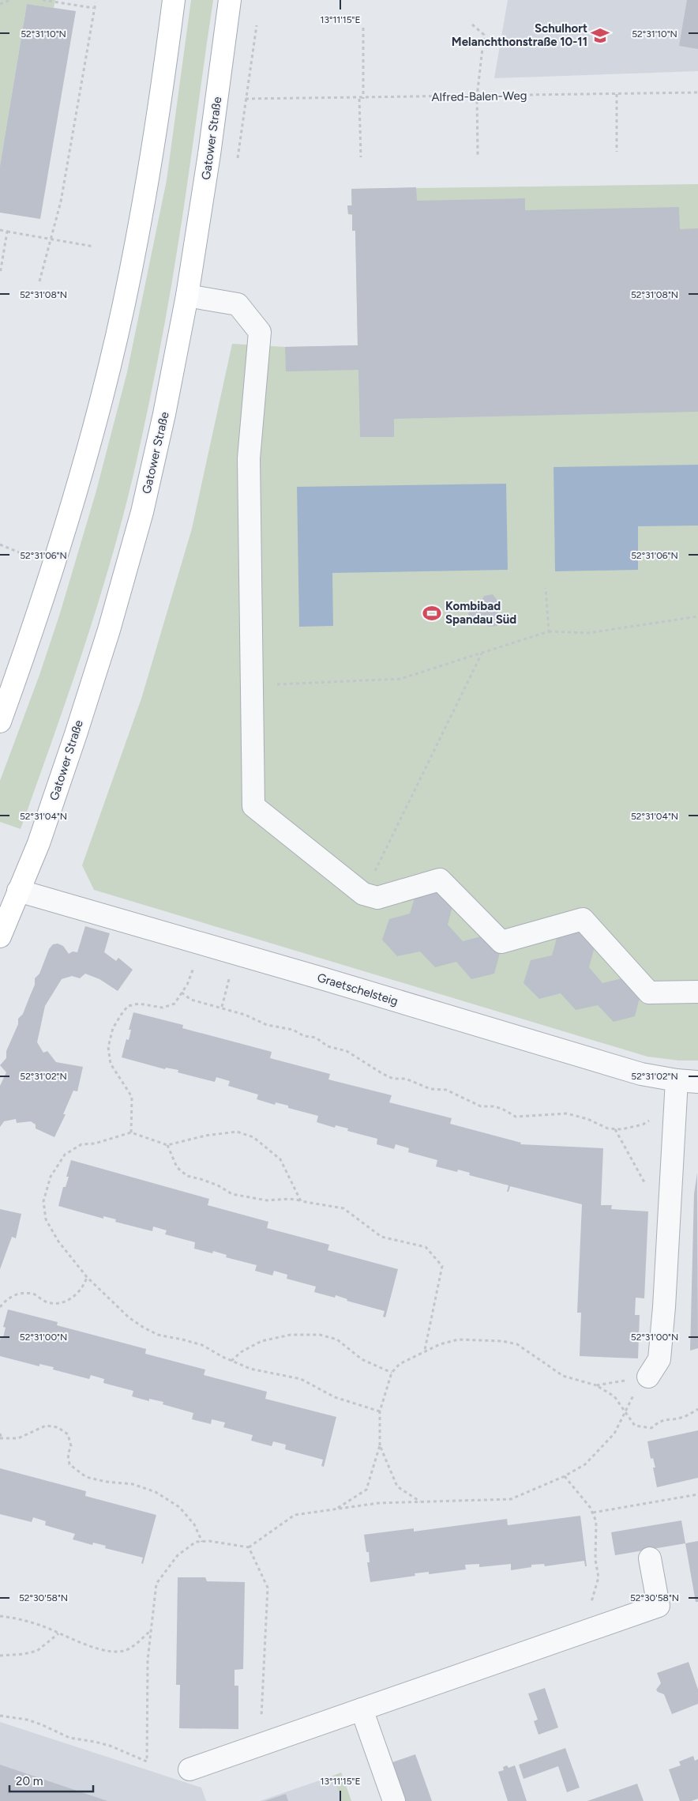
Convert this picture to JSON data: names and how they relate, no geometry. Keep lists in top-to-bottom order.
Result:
{
  "streets": {
    "main road": ["Gatower Straße"],
    "street": ["Graetschelsteig"],
    "path": ["Alfred-Balen-Weg"]
  },
  "crossings": [
    ["Gatower Straße", "Graetschelsteig"]
  ],
  "places": {
    "school or university": ["Schulhort Melanchthonstraße 10-11"],
    "sports": ["Kombibad Spandau Süd"]
  },
  "scale_bar": "20 m",
  "coordinates": [
    "13°11'15\"E",
    "52°31'10\"N",
    "52°31'08\"N",
    "52°31'06\"N",
    "52°31'04\"N",
    "52°31'02\"N",
    "52°31'00\"N",
    "52°30'58\"N"
  ]
}
